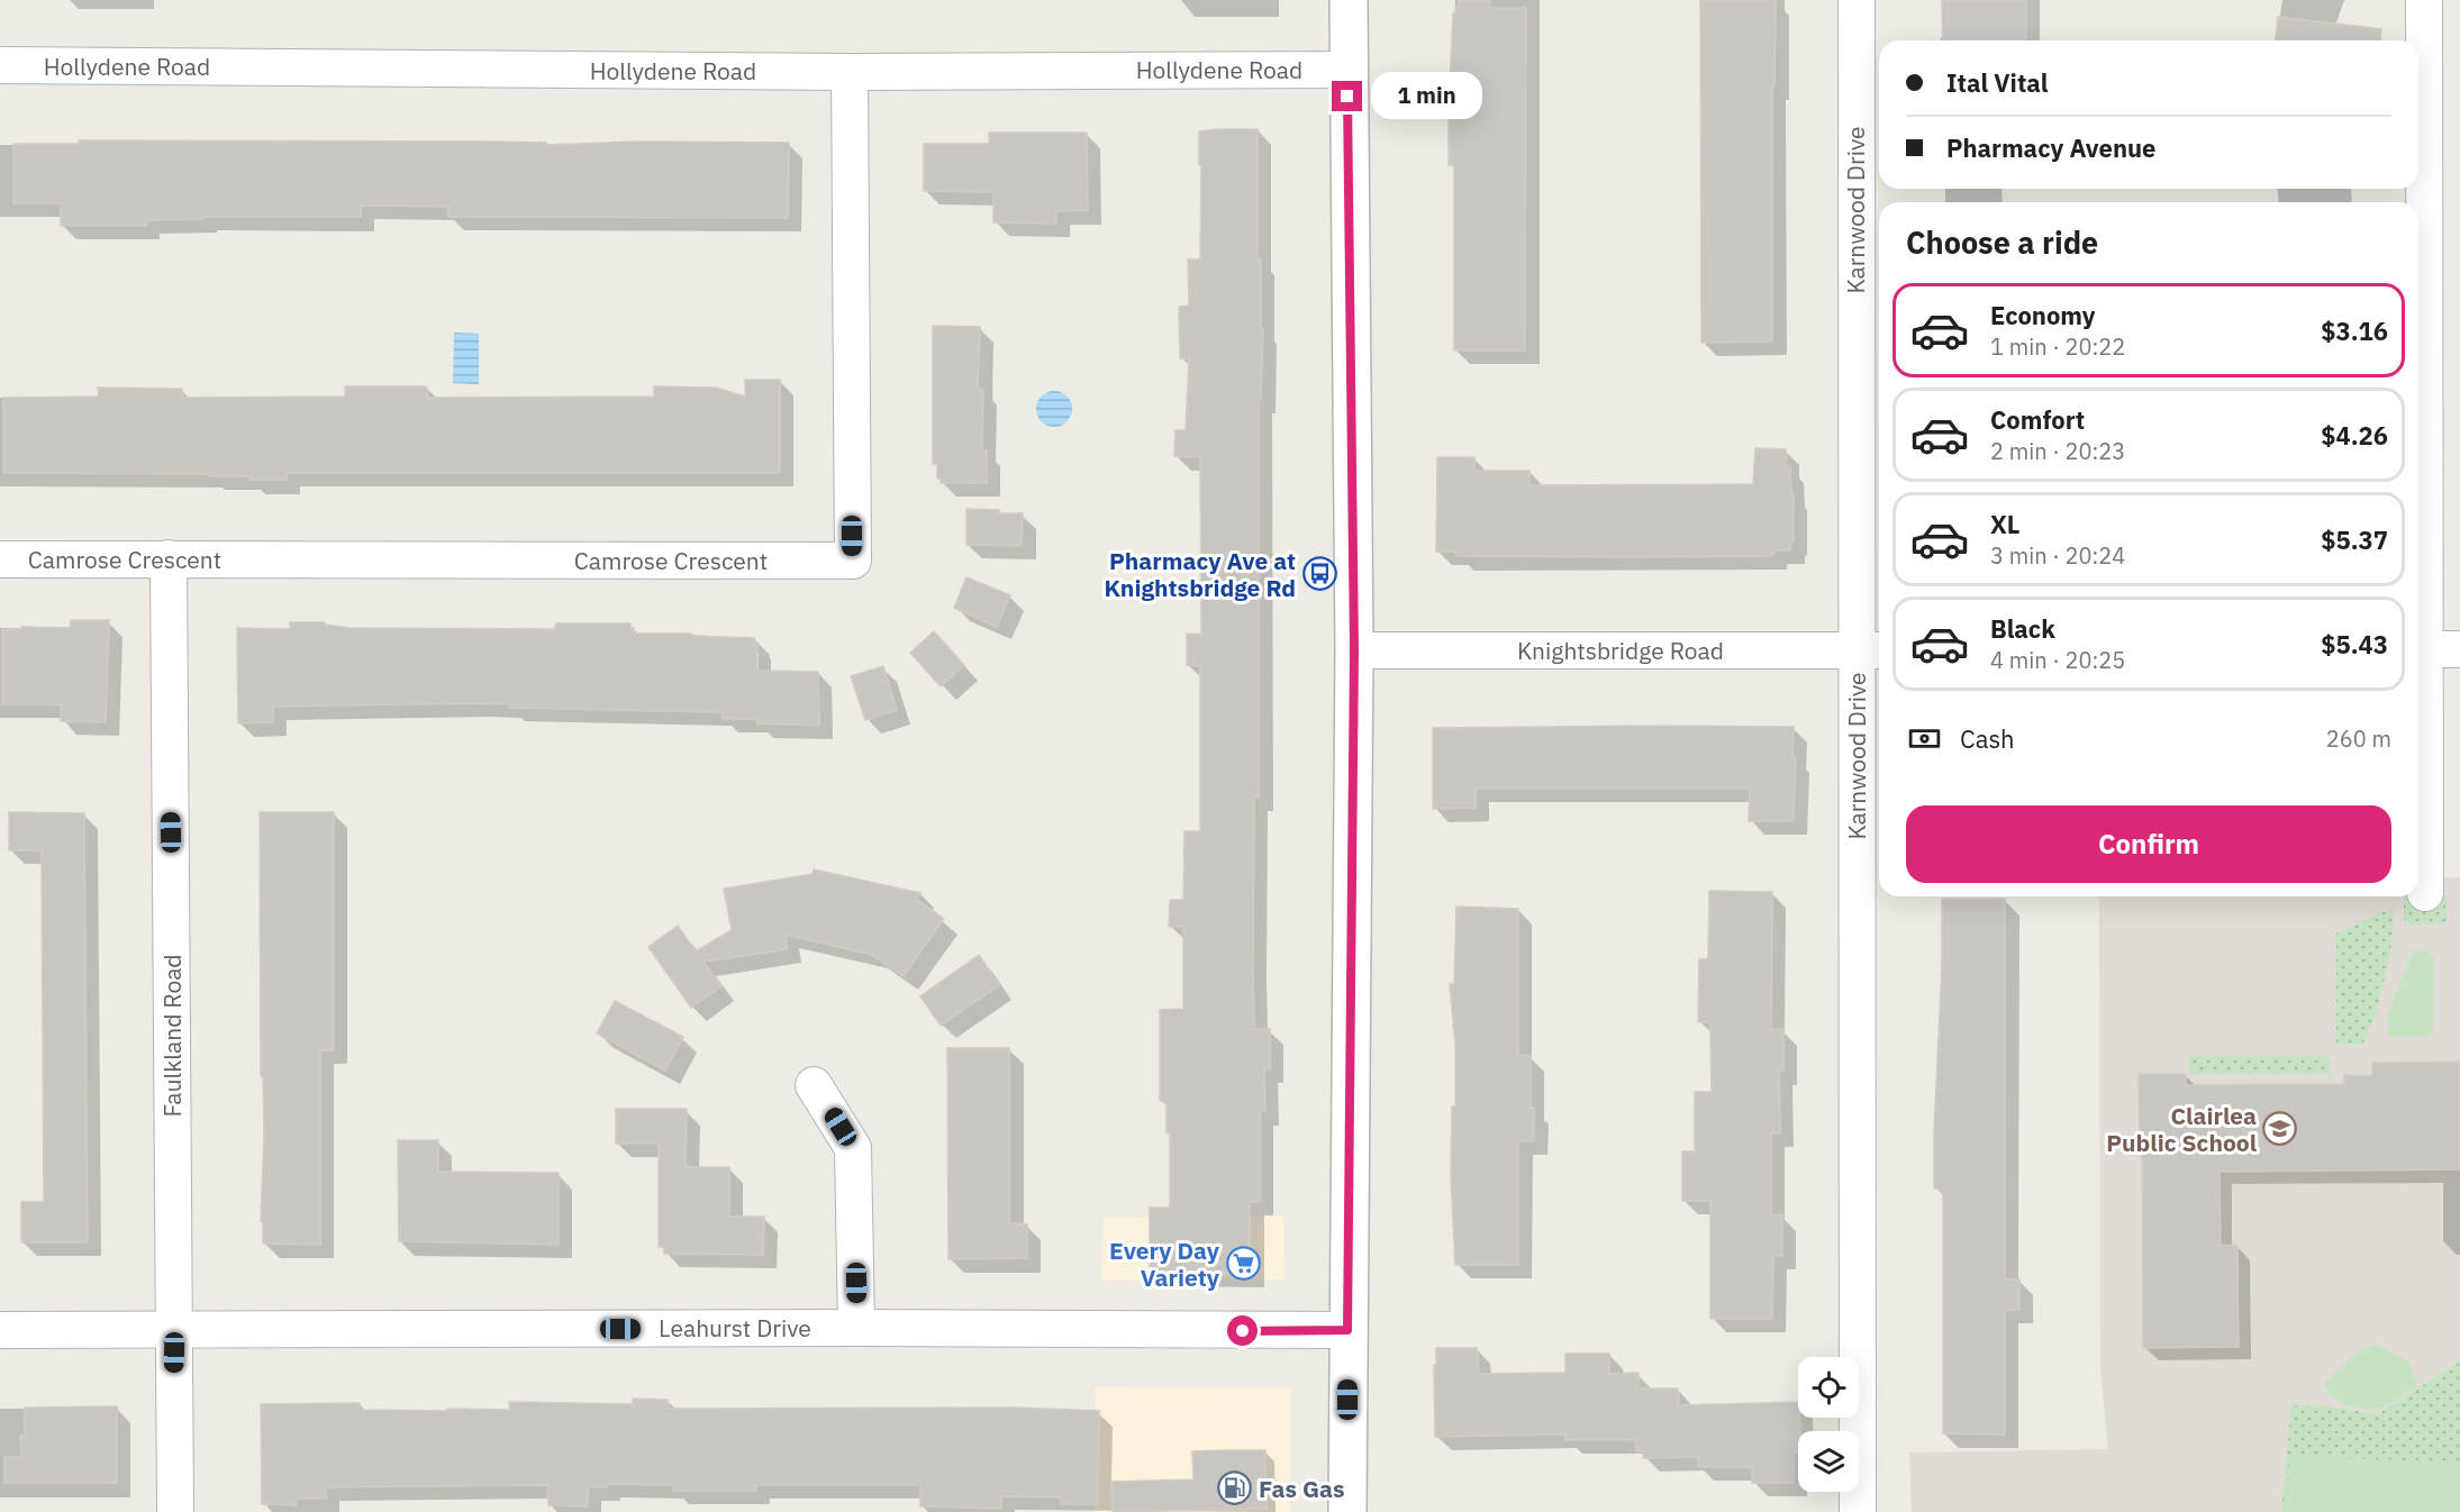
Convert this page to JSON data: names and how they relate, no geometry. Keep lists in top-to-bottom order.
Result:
{
  "streets": {
    "street": [
      "Hollydene Road",
      "Karnwood Drive",
      "Camrose Crescent",
      "Knightsbridge Road",
      "Faulkland Road",
      "Leahurst Drive"
    ]
  },
  "crossings": [
    ["Hollydene Road", "Camrose Crescent"],
    ["Karnwood Drive", "Knightsbridge Road"],
    ["Camrose Crescent", "Faulkland Road"],
    ["Faulkland Road", "Leahurst Drive"]
  ],
  "places": {
    "bus stop": ["Pharmacy Ave at Knightsbridge Rd"],
    "school or university": ["Clairlea Public School"],
    "supermarket": ["Every Day Variety"],
    "fuel station": ["Fas Gas"]
  },
  "page": {
    "banner": ["Ital Vital", "Pharmacy Avenue"],
    "bubble": "1 min",
    "heading": "Choose a ride",
    "list": [
      {
        "name": "Economy",
        "note": "1 min · 20:22",
        "value": "$3.16"
      },
      {
        "name": "Comfort",
        "note": "2 min · 20:23",
        "value": "$4.26"
      },
      {
        "name": "XL",
        "note": "3 min · 20:24",
        "value": "$5.37"
      },
      {
        "name": "Black",
        "note": "4 min · 20:25",
        "value": "$5.43"
      }
    ],
    "pay": ["Cash", "260 m"],
    "buttons": "Confirm"
  }
}
